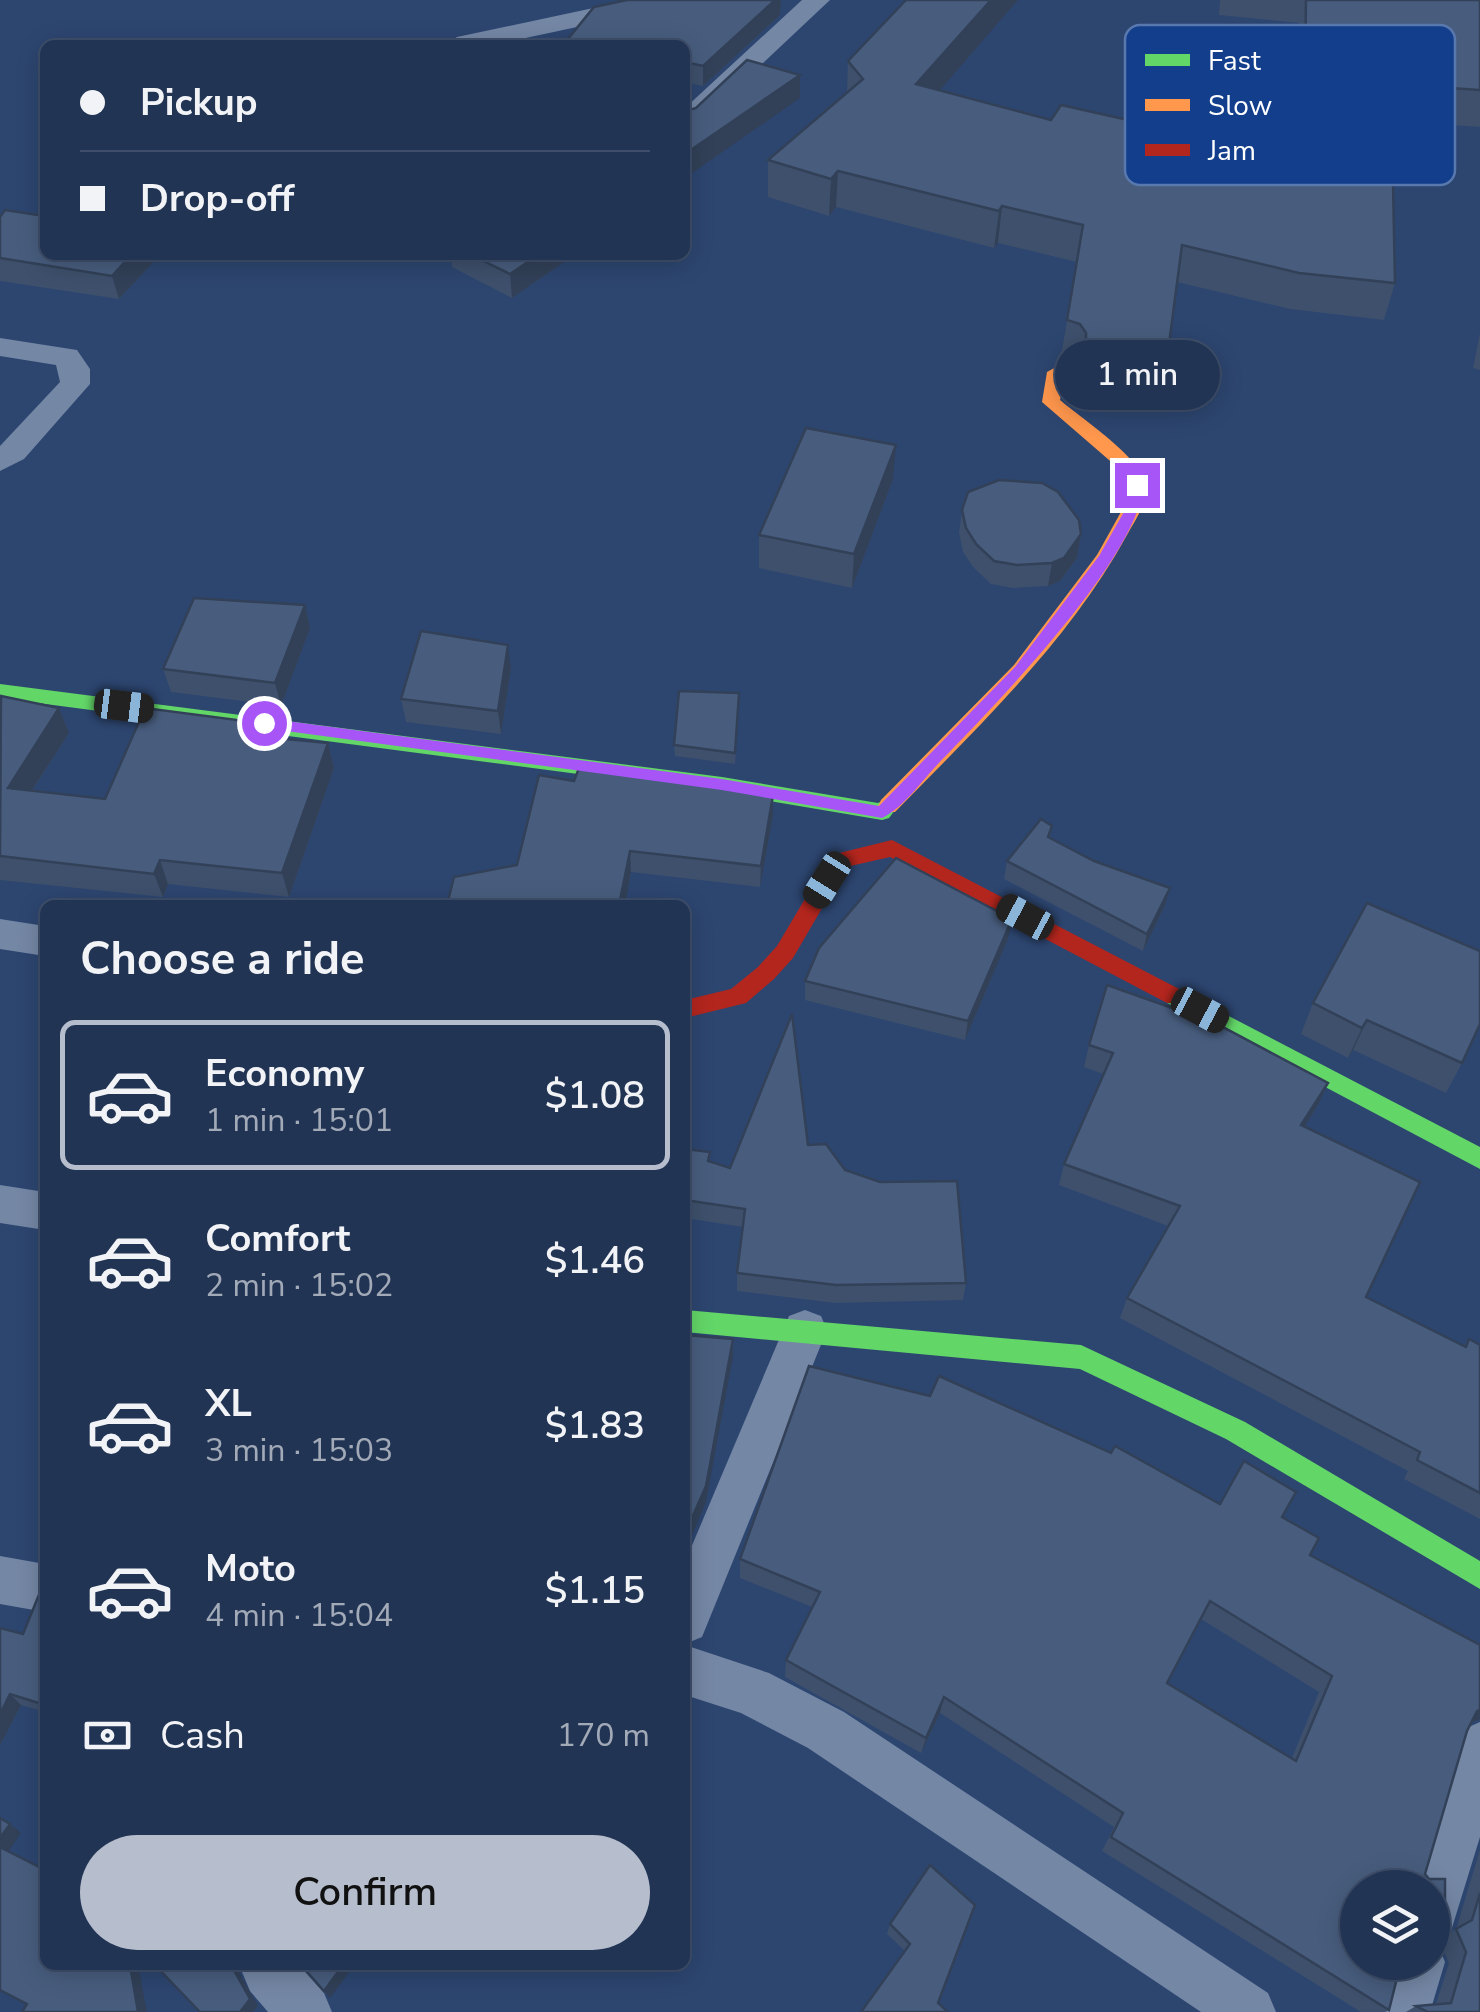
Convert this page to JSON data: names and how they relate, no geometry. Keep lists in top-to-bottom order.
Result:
{
  "legend": ["Fast", "Slow", "Jam"],
  "page": {
    "banner": ["Pickup", "Drop-off"],
    "bubble": "1 min",
    "heading": "Choose a ride",
    "list": [
      {
        "name": "Economy",
        "note": "1 min · 15:01",
        "value": "$1.08"
      },
      {
        "name": "Comfort",
        "note": "2 min · 15:02",
        "value": "$1.46"
      },
      {
        "name": "XL",
        "note": "3 min · 15:03",
        "value": "$1.83"
      },
      {
        "name": "Moto",
        "note": "4 min · 15:04",
        "value": "$1.15"
      }
    ],
    "pay": ["Cash", "170 m"],
    "buttons": "Confirm"
  }
}
